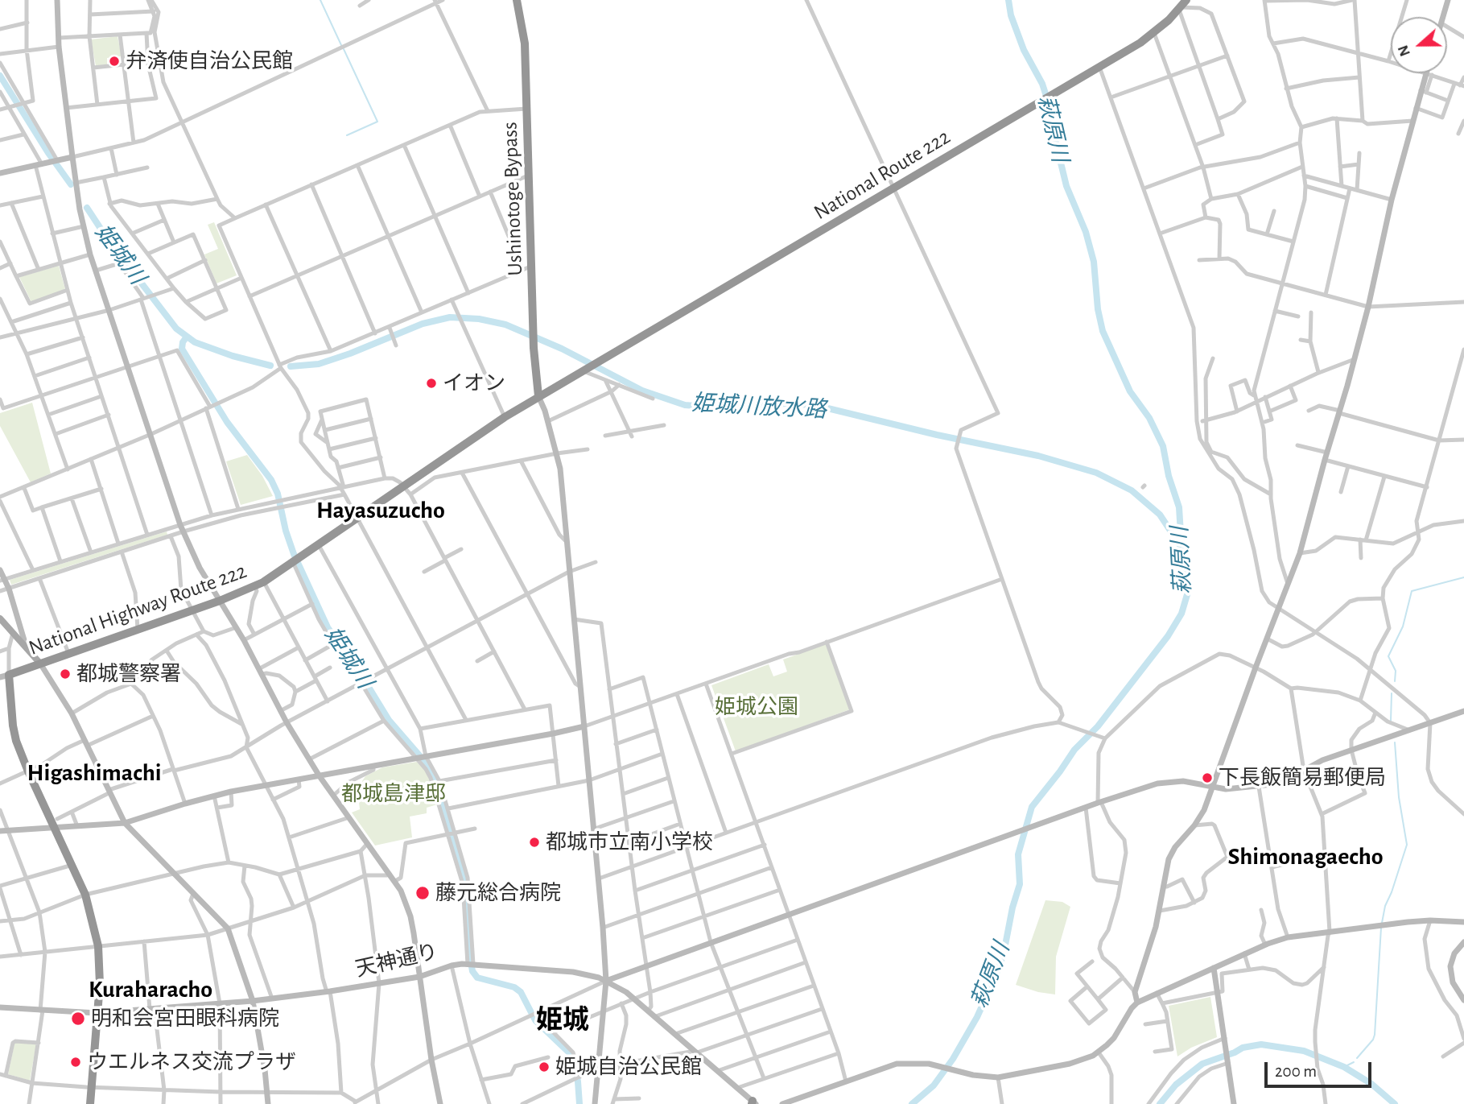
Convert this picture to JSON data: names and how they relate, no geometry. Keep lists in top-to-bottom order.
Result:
{
  "streets": {
    "highway": ["National Route 222", "Ushinotoge Bypass", "National Highway Route 222"],
    "street": ["天神通り"]
  },
  "crossings": [
    ["National Route 222", "National Highway Route 222"],
    ["Ushinotoge Bypass", "National Highway Route 222"]
  ],
  "districts": [
    "Hayasuzucho",
    "Higashimachi",
    "Shimonagaecho",
    "Kuraharacho",
    "姫城"
  ],
  "water": ["萩原川", "姫城川", "姫城川放水路"],
  "parks": ["姫城公園", "都城島津邸"],
  "places": [
    "弁済使自治公民館",
    "イオン",
    "都城警察署",
    "下長飯簡易郵便局",
    "都城市立南小学校",
    "藤元総合病院",
    "明和会宮田眼科病院",
    "ウエルネス交流プラザ",
    "姫城自治公民館"
  ],
  "scale_bar": "200 m",
  "north": "left"
}
